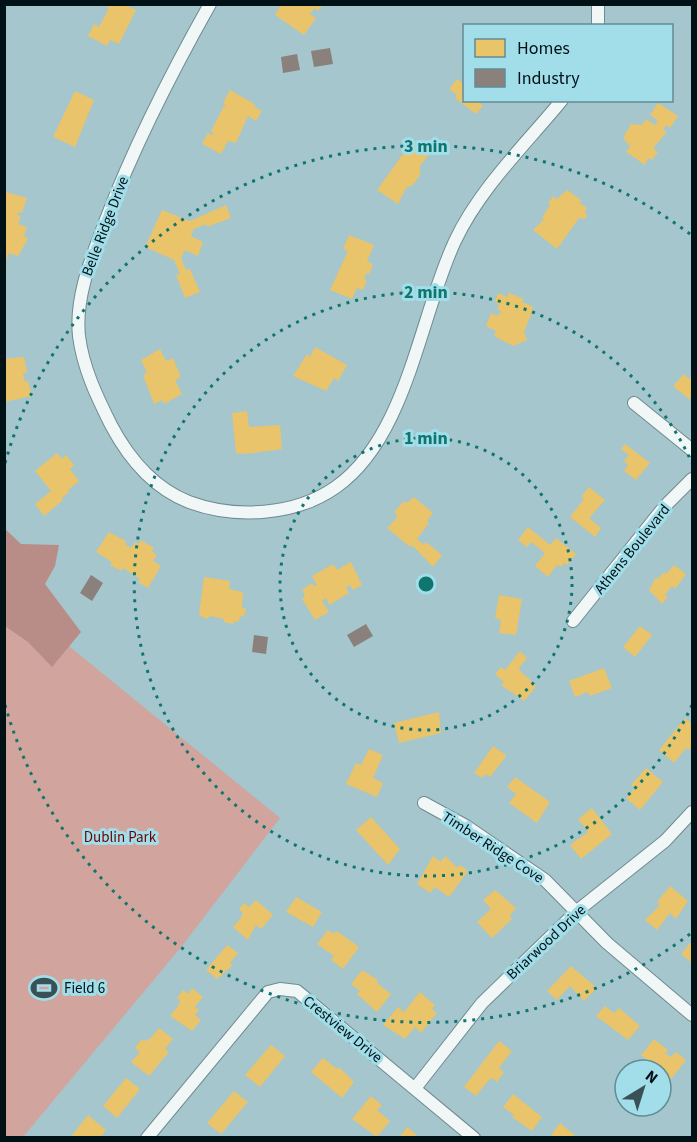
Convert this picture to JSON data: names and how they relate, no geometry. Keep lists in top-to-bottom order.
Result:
{
  "streets": {
    "street": [
      "Belle Ridge Drive",
      "Athens Boulevard",
      "Timber Ridge Cove",
      "Briarwood Drive",
      "Crestview Drive"
    ]
  },
  "crossings": [
    ["Timber Ridge Cove", "Briarwood Drive"],
    ["Briarwood Drive", "Crestview Drive"]
  ],
  "parks": ["Dublin Park"],
  "places": {
    "sports": ["Field 6"]
  },
  "legend": ["Homes", "Industry"],
  "north": "top right",
  "rings": ["3 min", "2 min", "1 min"]
}
